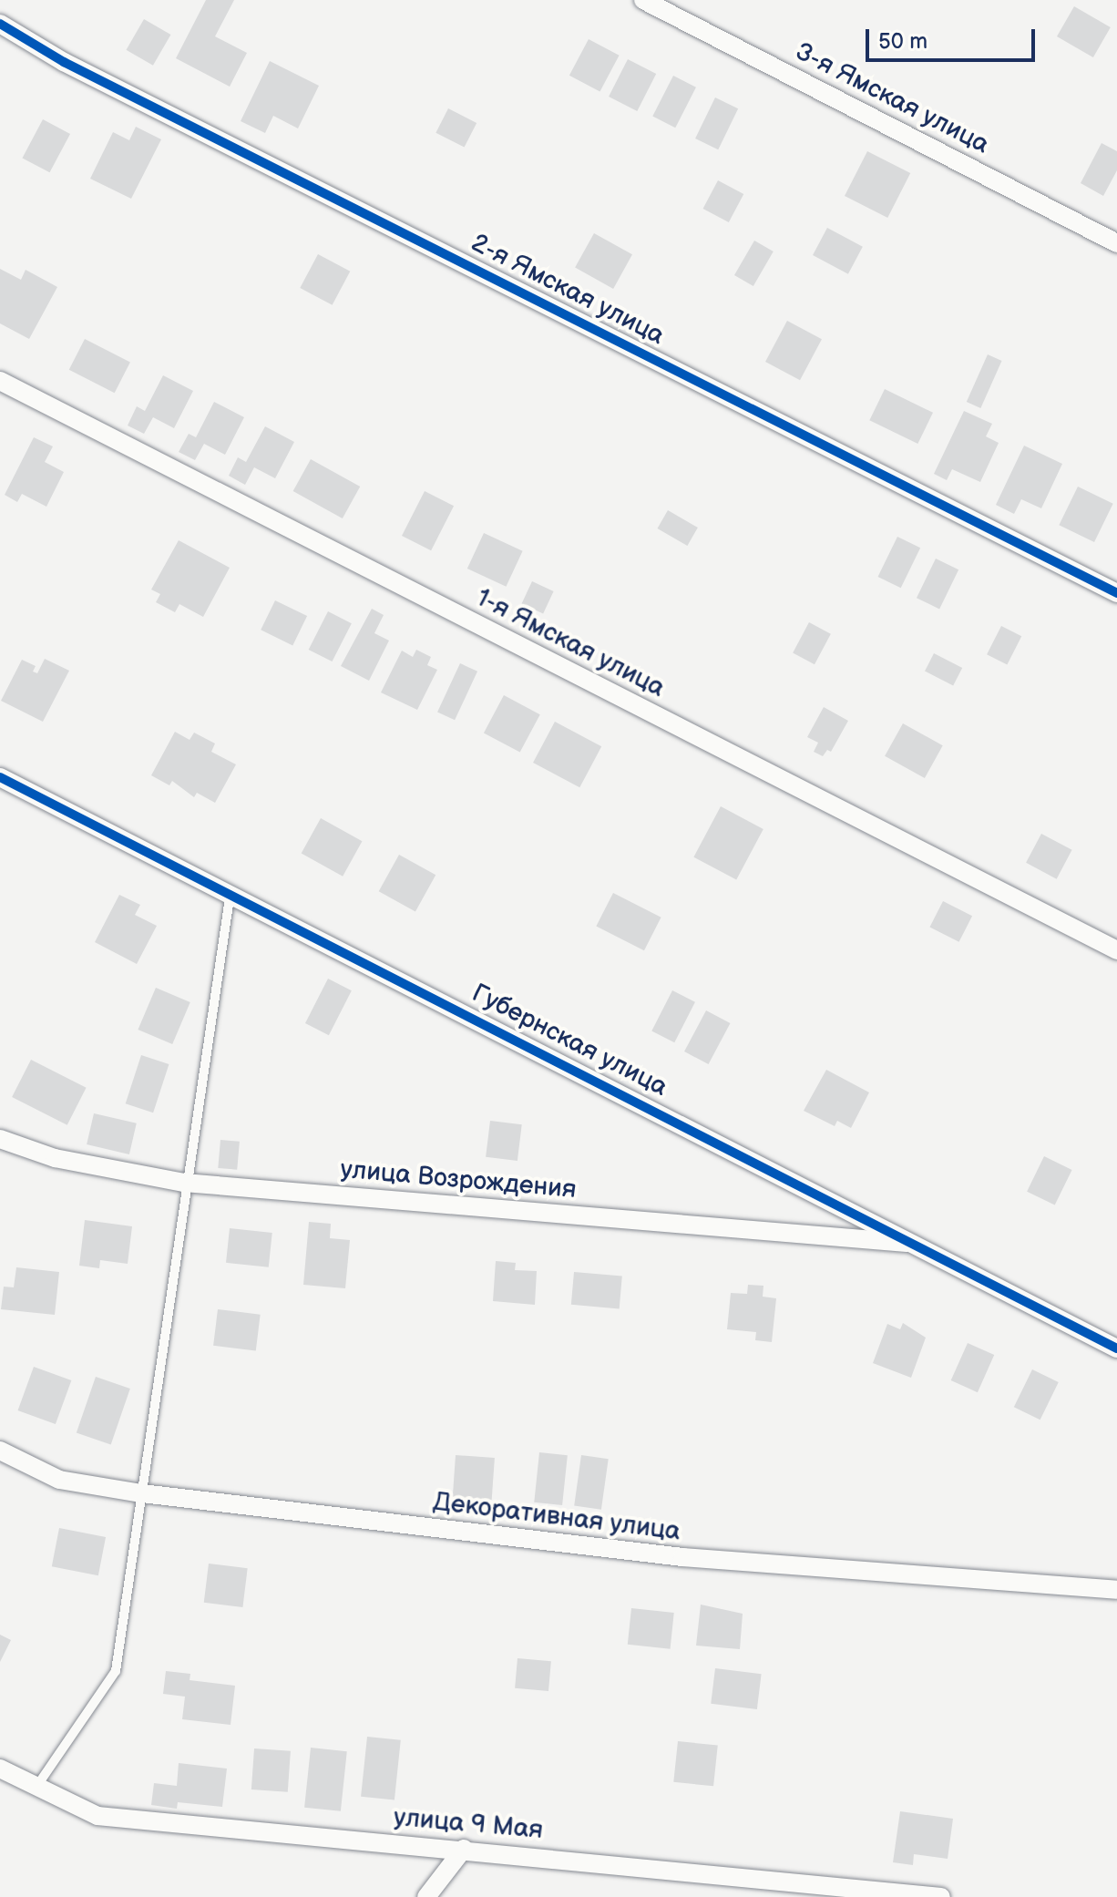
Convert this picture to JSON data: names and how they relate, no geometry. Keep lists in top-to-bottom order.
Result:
{
  "streets": {
    "street": [
      "3-я Ямская улица",
      "2-я Ямская улица",
      "1-я Ямская улица",
      "Губернская улица",
      "улица Возрождения",
      "Декоративная улица",
      "улица 9 Мая"
    ]
  },
  "crossings": [
    ["Губернская улица", "улица Возрождения"]
  ],
  "scale_bar": "50 m"
}
